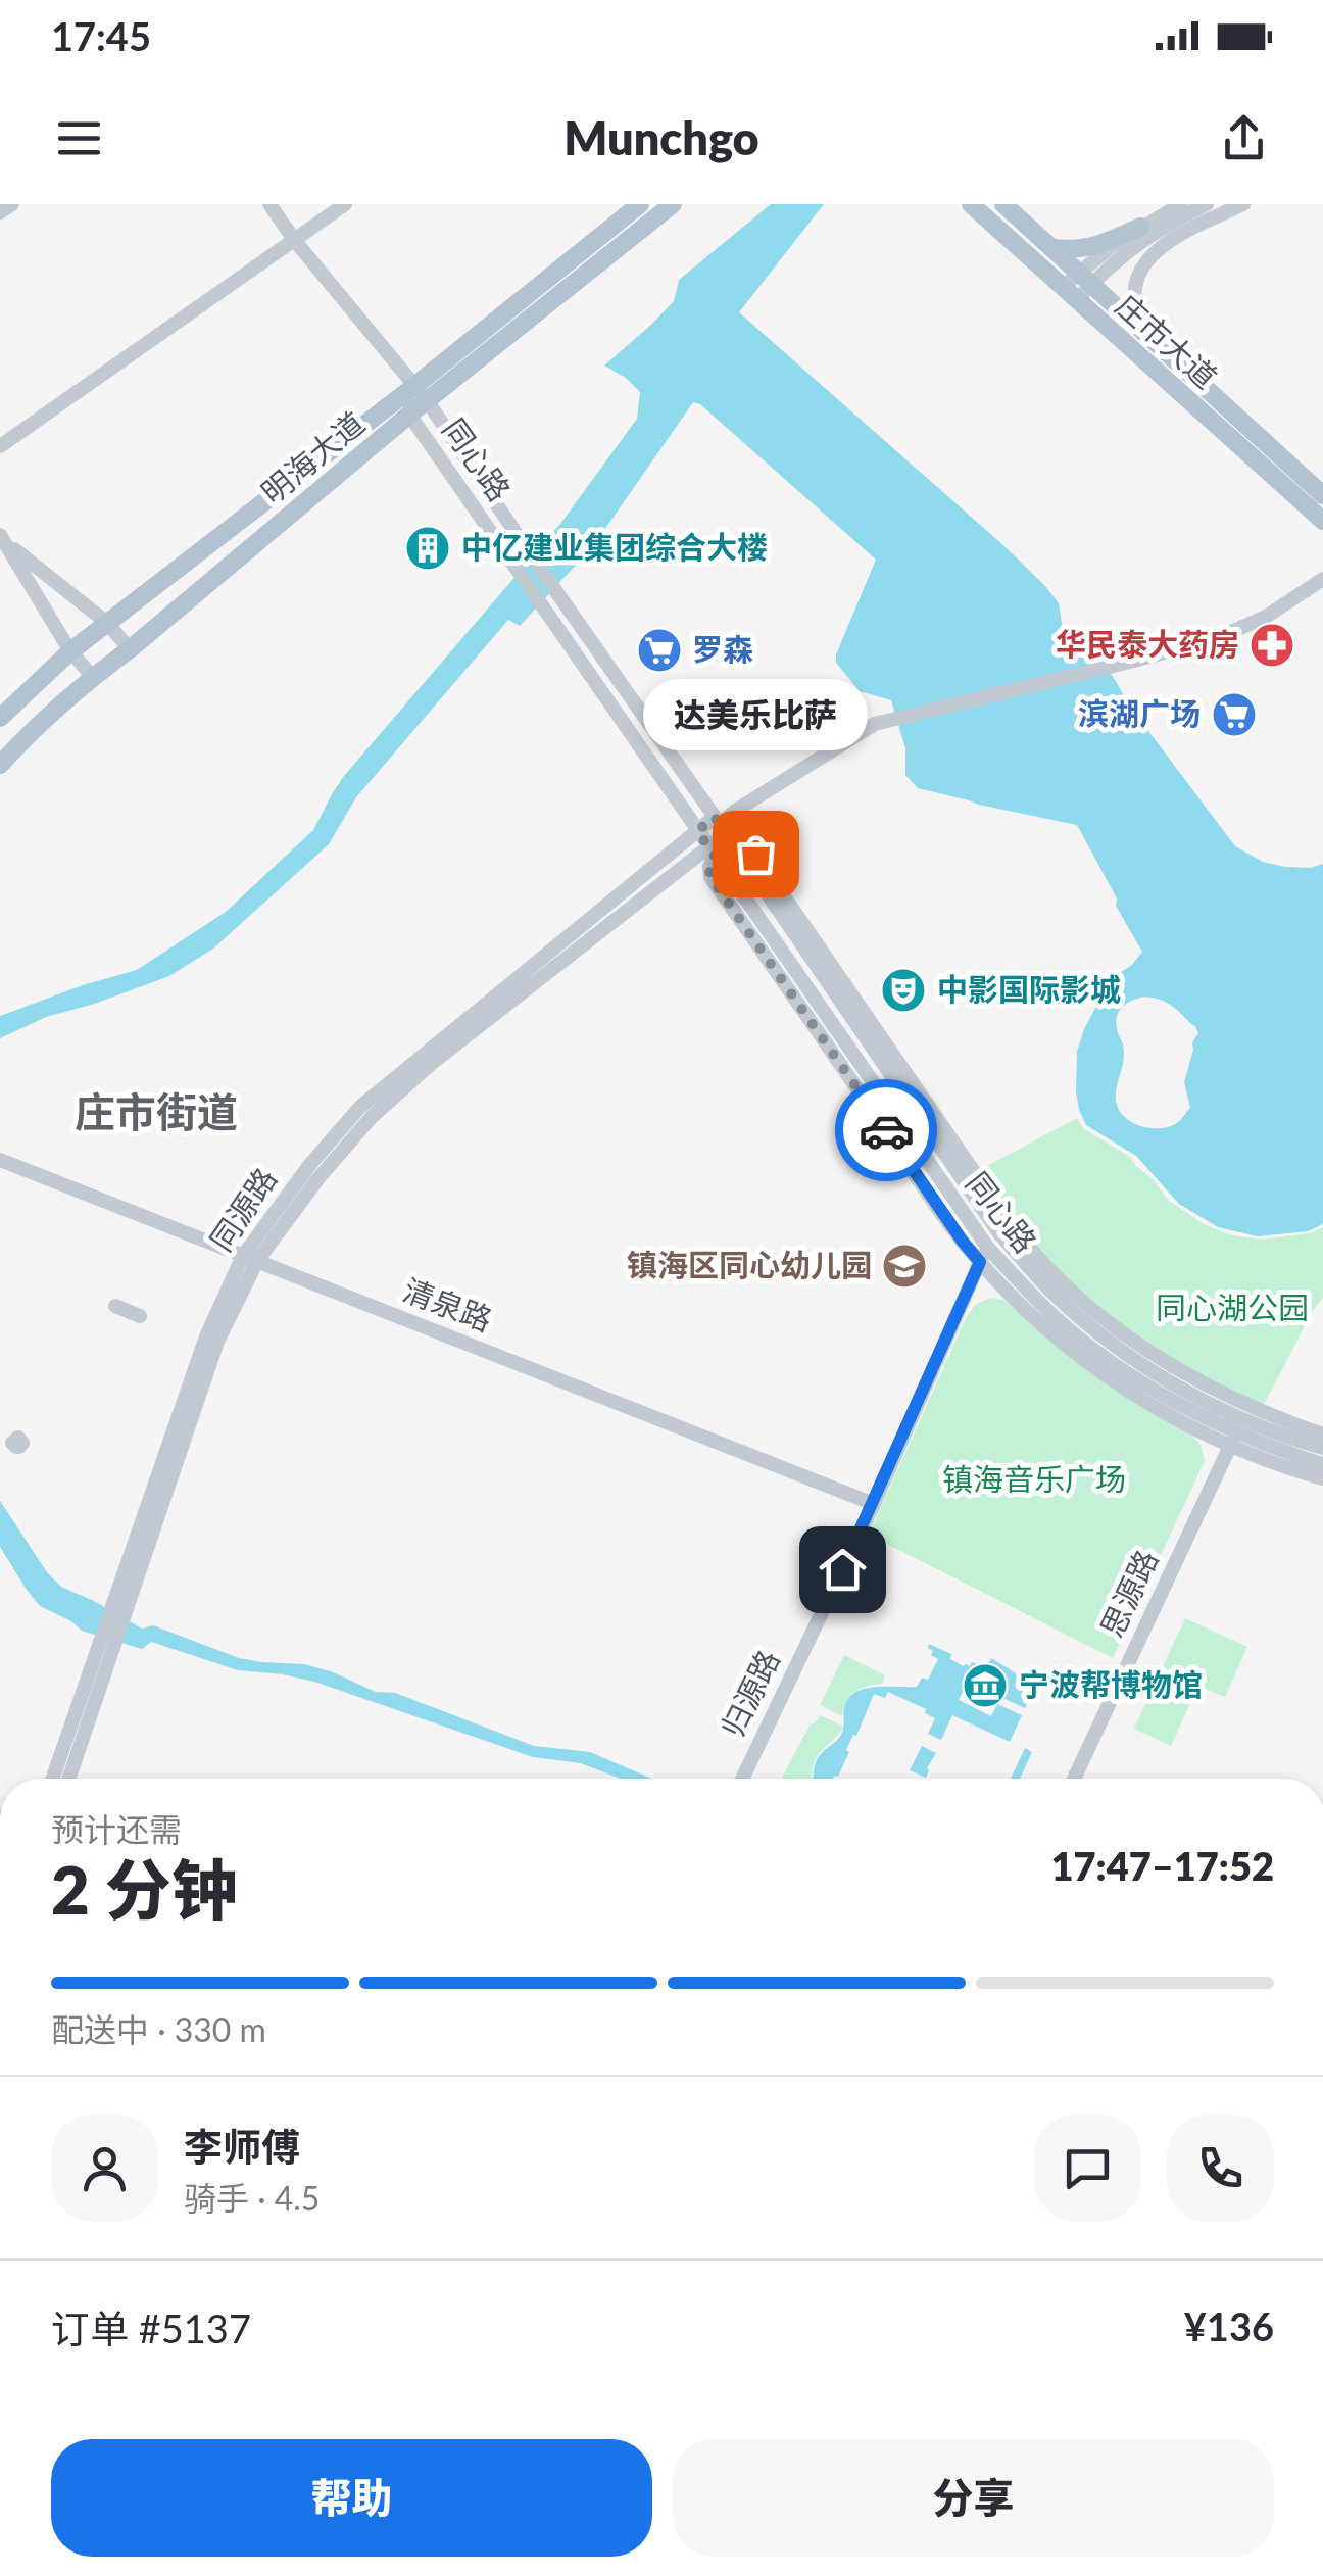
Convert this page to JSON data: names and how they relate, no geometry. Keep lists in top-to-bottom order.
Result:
{
  "streets": {
    "main road": ["庄市大道", "明海大道"],
    "street": [
      "同心路",
      "同源路",
      "清泉路",
      "思源路",
      "归源路"
    ]
  },
  "crossings": [
    ["明海大道", "同心路"],
    ["同心路", "同源路"],
    ["同心路", "思源路"],
    ["同心路", "归源路"],
    ["同源路", "清泉路"],
    ["清泉路", "归源路"]
  ],
  "districts": ["庄市街道"],
  "parks": ["同心湖公园", "镇海音乐广场"],
  "places": {
    "building": ["中亿建业集团综合大楼"],
    "pharmacy": ["华民泰大药房"],
    "supermarket": ["罗森", "滨湖广场"],
    "other": ["达美乐比萨"],
    "theatre": ["中影国际影城"],
    "school or university": ["镇海区同心幼儿园"],
    "museum": ["宁波帮博物馆"]
  },
  "page": {
    "status": "17:45",
    "header": "Munchgo",
    "bubble": "达美乐比萨",
    "heading": ["2 分钟", "预计还需", "17:47–17:52"],
    "panel": [
      "李师傅",
      "骑手 · 4.5",
      "订单 #5137",
      "¥136"
    ],
    "bar": "配送中 · 330 m",
    "buttons": ["帮助", "分享"]
  }
}
